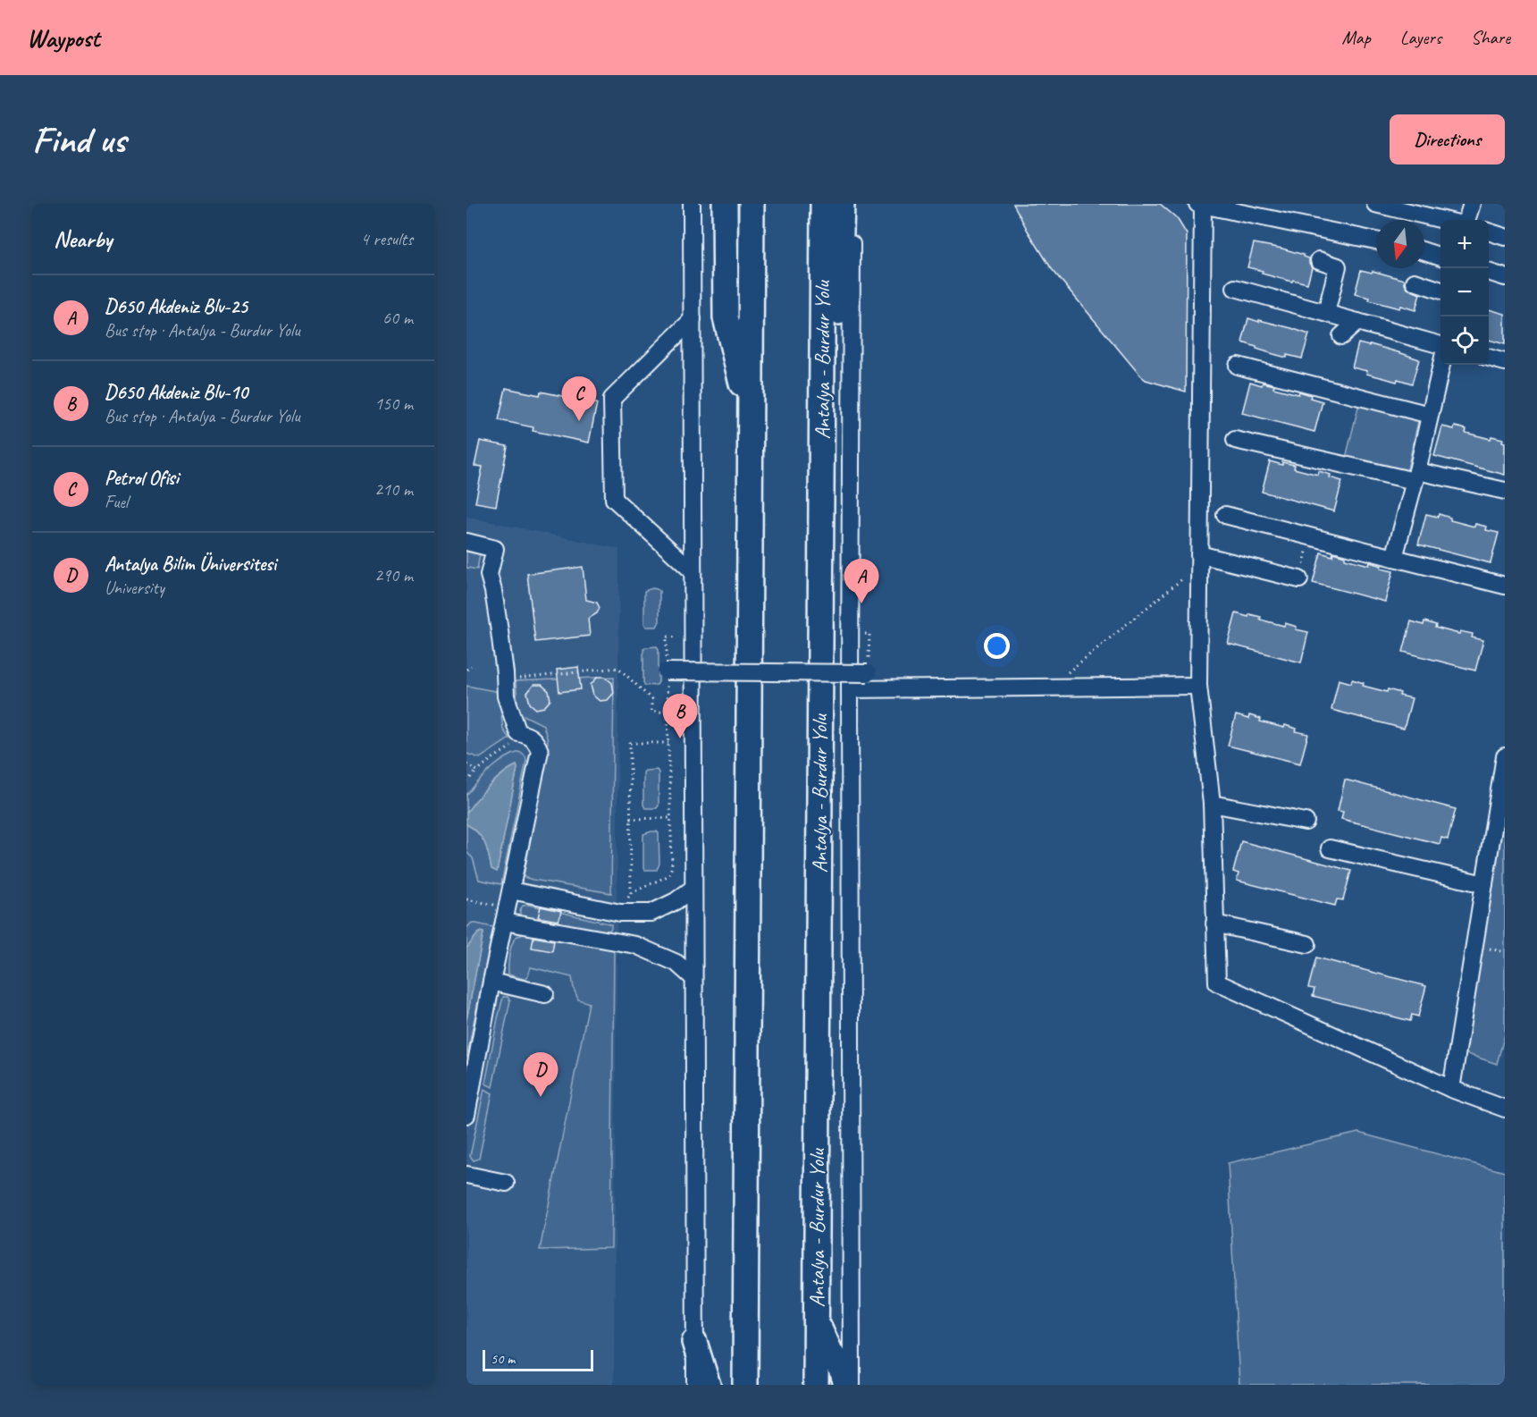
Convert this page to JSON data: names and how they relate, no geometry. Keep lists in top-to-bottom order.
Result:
{
  "streets": {
    "highway": ["Antalya - Burdur Yolu"]
  },
  "scale_bar": "50 m",
  "north": "bottom",
  "page": {
    "header": "Waypost",
    "nav": ["Map", "Layers", "Share"],
    "buttons": "Directions",
    "title": "Find us",
    "heading": ["Nearby", "4 results"],
    "map_buttons": ["+", "−"],
    "list": [
      {
        "mark": "A",
        "name": "D650 Akdeniz Blv-25",
        "note": "Bus stop · Antalya - Burdur Yolu",
        "value": "60 m"
      },
      {
        "mark": "B",
        "name": "D650 Akdeniz Blv-10",
        "note": "Bus stop · Antalya - Burdur Yolu",
        "value": "150 m"
      },
      {
        "mark": "C",
        "name": "Petrol Ofisi",
        "note": "Fuel",
        "value": "210 m"
      },
      {
        "mark": "D",
        "name": "Antalya Bilim Üniversitesi",
        "note": "University",
        "value": "290 m"
      }
    ],
    "pins": [
      "C",
      "A",
      "B",
      "D"
    ],
    "scale": "50 m"
  }
}
